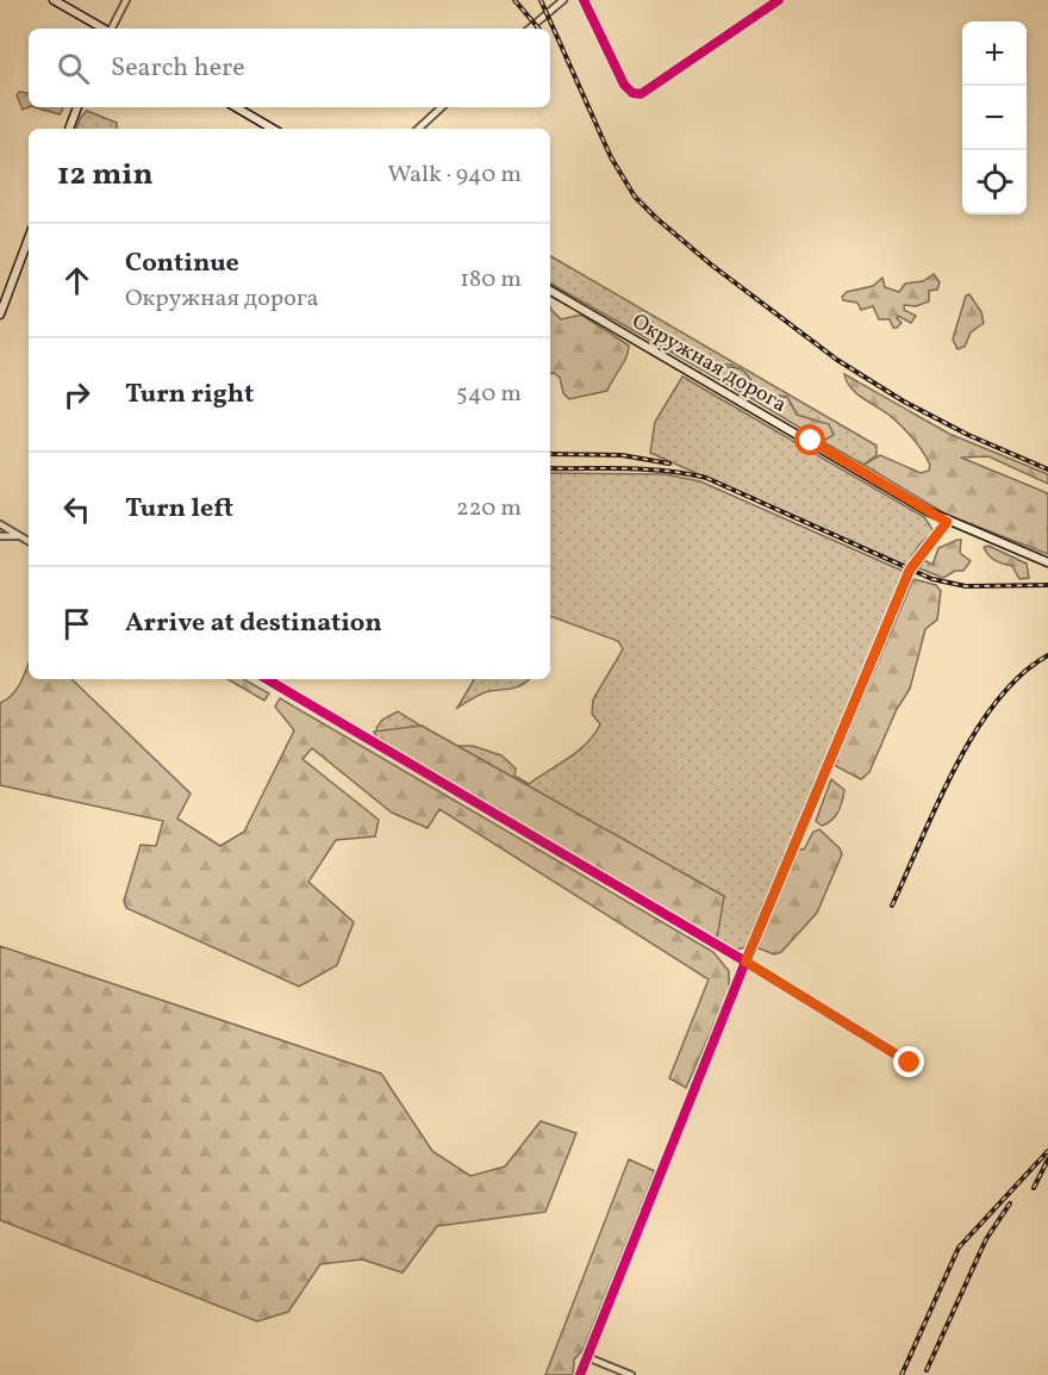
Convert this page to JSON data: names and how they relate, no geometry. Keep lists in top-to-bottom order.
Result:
{
  "streets": {
    "main road": ["Окружная дорога"]
  },
  "page": {
    "map_buttons": ["+", "−"],
    "search": "Search here",
    "heading": ["12 min", "Walk · 940 m"],
    "list": [
      ["Continue", "Окружная дорога", "180 m"],
      ["Turn right", "540 m"],
      ["Turn left", "220 m"],
      "Arrive at destination"
    ]
  }
}
